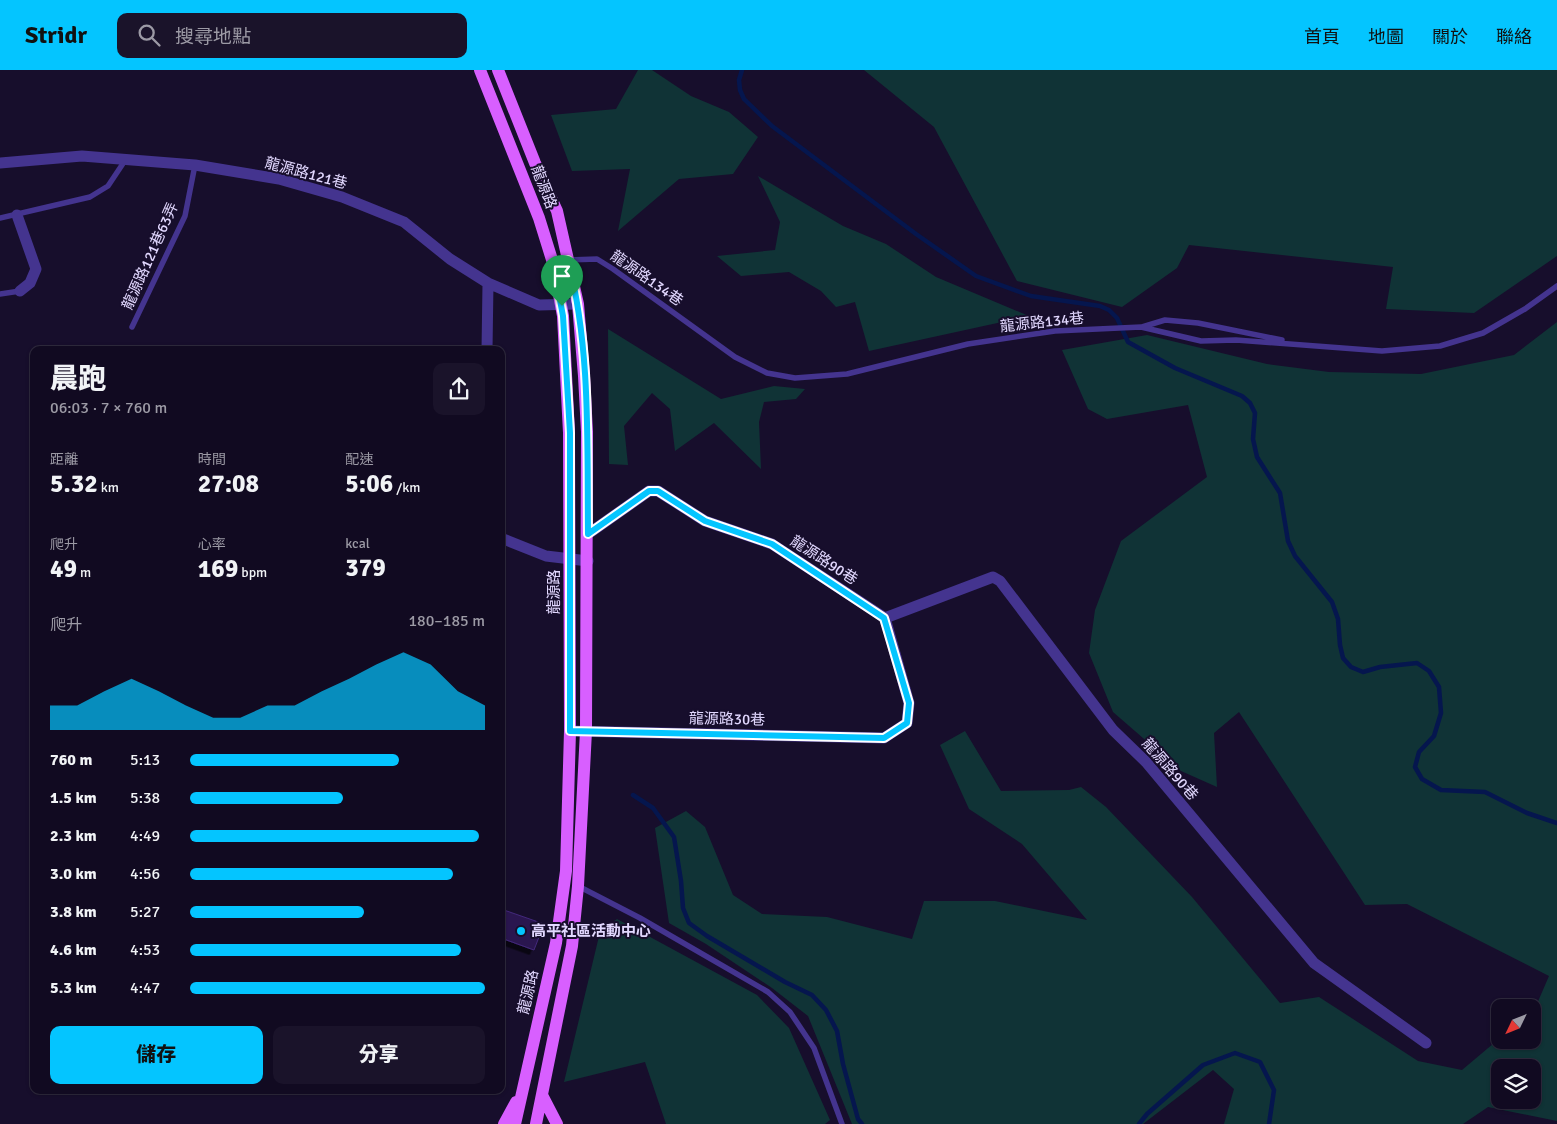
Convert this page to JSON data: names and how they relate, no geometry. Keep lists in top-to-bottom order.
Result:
{
  "streets": {
    "main road": ["龍源路"],
    "street": ["龍源路121巷", "龍源路90巷", "龍源路30巷"],
    "lane": ["龍源路121巷63弄", "龍源路134巷"]
  },
  "crossings": [
    ["龍源路121巷", "龍源路"],
    ["龍源路121巷", "龍源路121巷63弄"],
    ["龍源路", "龍源路134巷"],
    ["龍源路", "龍源路30巷"],
    ["龍源路90巷", "龍源路30巷"]
  ],
  "places": ["高平社區活動中心"],
  "north": "bottom left",
  "page": {
    "header": "Stridr",
    "search": "搜尋地點",
    "nav": [
      "首頁",
      "地圖",
      "關於",
      "聯絡"
    ],
    "heading": ["晨跑", "06:03 · 7 × 760 m"],
    "stats": [
      ["距離", "5.32 km"],
      ["時間", "27:08"],
      ["配速", "5:06 /km"],
      ["爬升", "49 m"],
      ["心率", "169 bpm"],
      ["kcal", "379"]
    ],
    "chart": ["爬升", "180–185 m"],
    "list": [
      {
        "name": "760 m",
        "note": "5:13"
      },
      {
        "name": "1.5 km",
        "note": "5:38"
      },
      {
        "name": "2.3 km",
        "note": "4:49"
      },
      {
        "name": "3.0 km",
        "note": "4:56"
      },
      {
        "name": "3.8 km",
        "note": "5:27"
      },
      {
        "name": "4.6 km",
        "note": "4:53"
      },
      {
        "name": "5.3 km",
        "note": "4:47"
      }
    ],
    "buttons": ["儲存", "分享"]
  }
}
